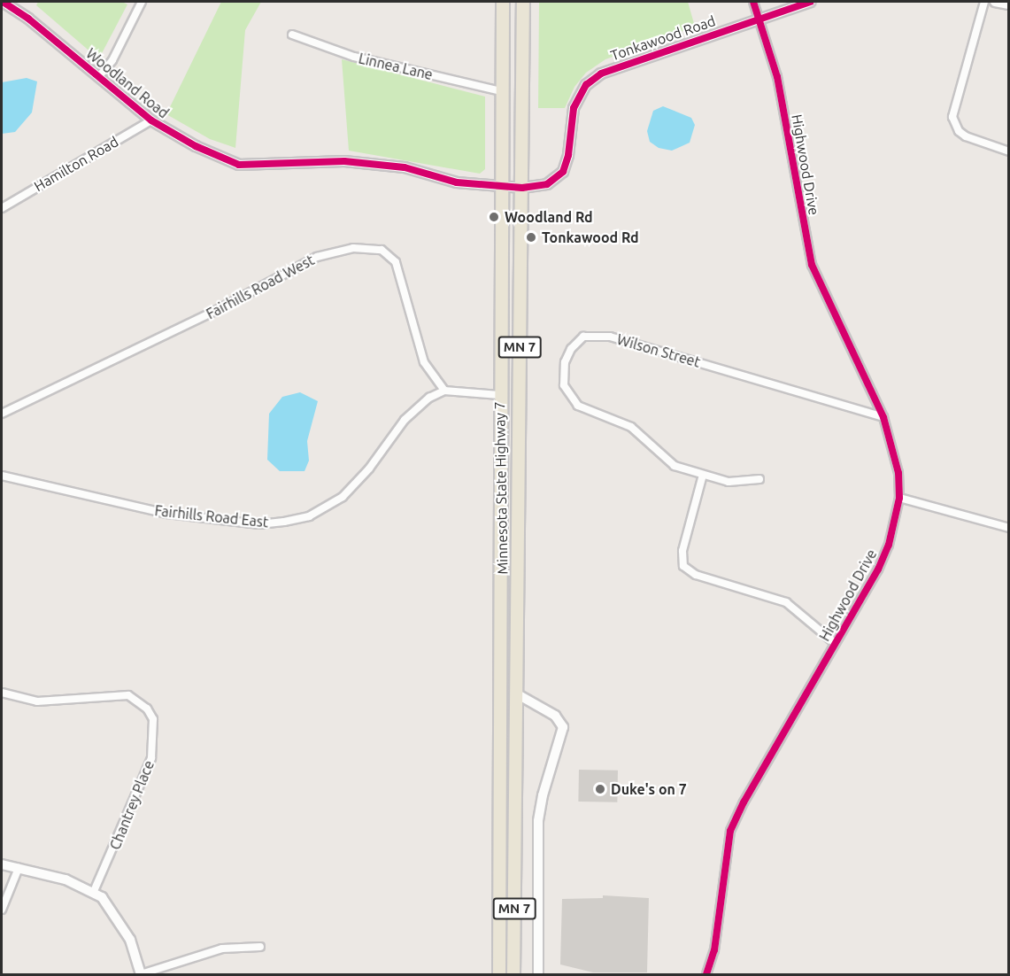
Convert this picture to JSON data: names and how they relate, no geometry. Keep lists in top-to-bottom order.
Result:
{
  "streets": {
    "main road": ["MN 7", "Minnesota State Highway 7"],
    "street": [
      "Tonkawood Road",
      "Linnea Lane",
      "Woodland Road",
      "Hamilton Road",
      "Highwood Drive",
      "Fairhills Road West",
      "Wilson Street",
      "Fairhills Road East",
      "Chantrey Place"
    ]
  },
  "crossings": [
    ["Tonkawood Road", "Woodland Road"],
    ["Tonkawood Road", "Highwood Drive"],
    ["Tonkawood Road", "Minnesota State Highway 7"],
    ["Linnea Lane", "Minnesota State Highway 7"],
    ["Woodland Road", "Hamilton Road"],
    ["Woodland Road", "Minnesota State Highway 7"],
    ["Highwood Drive", "Wilson Street"],
    ["Fairhills Road West", "Fairhills Road East"]
  ],
  "places": ["Woodland Rd", "Tonkawood Rd", "Duke's on 7"]
}
